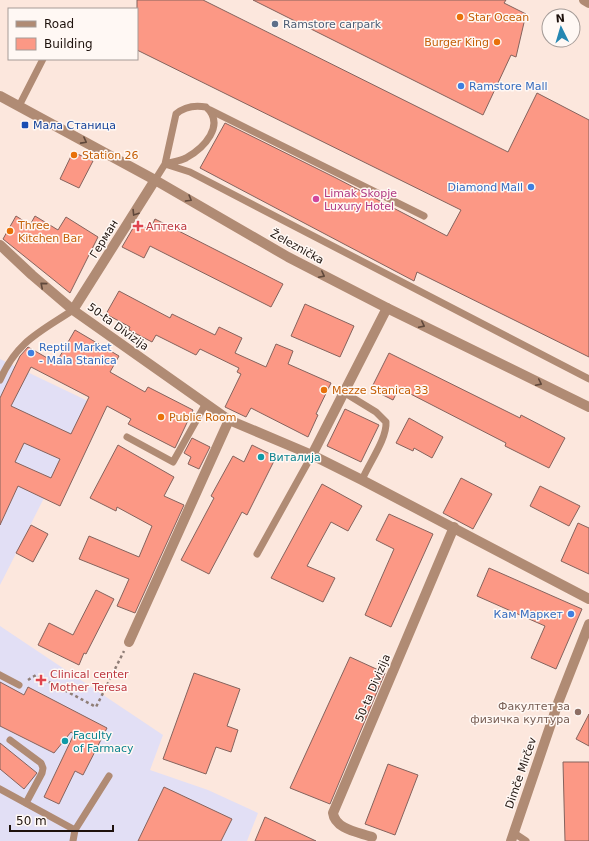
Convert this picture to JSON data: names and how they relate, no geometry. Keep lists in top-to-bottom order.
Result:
{
  "streets": {
    "street": [
      "Герман",
      "Železnička",
      "50-ta Divizija",
      "Dimče Mirčev"
    ]
  },
  "crossings": [
    ["Герман", "Železnička"],
    ["Герман", "50-ta Divizija"]
  ],
  "one_way": ["Герман", "Železnička"],
  "places": {
    "other": [
      "Star Ocean",
      "Ramstore carpark",
      "Burger King",
      "Ramstore Mall",
      "Station 26",
      "Diamond Mall",
      "Limak Skopje Luxury Hotel",
      "Three Kitchen Bar",
      "Reptil Market - Mala Stanica",
      "Mezze Stanica 33",
      "Public Room",
      "Виталија",
      "Кам Маркет",
      "Факултет за физичка култура",
      "Faculty of Farmacy"
    ],
    "transit": ["Мала Станица"],
    "health": ["Аптека", "Clinical center Mother Teresa"]
  },
  "legend": ["Road", "Building"],
  "scale_bar": "50 m",
  "north": "top"
}
